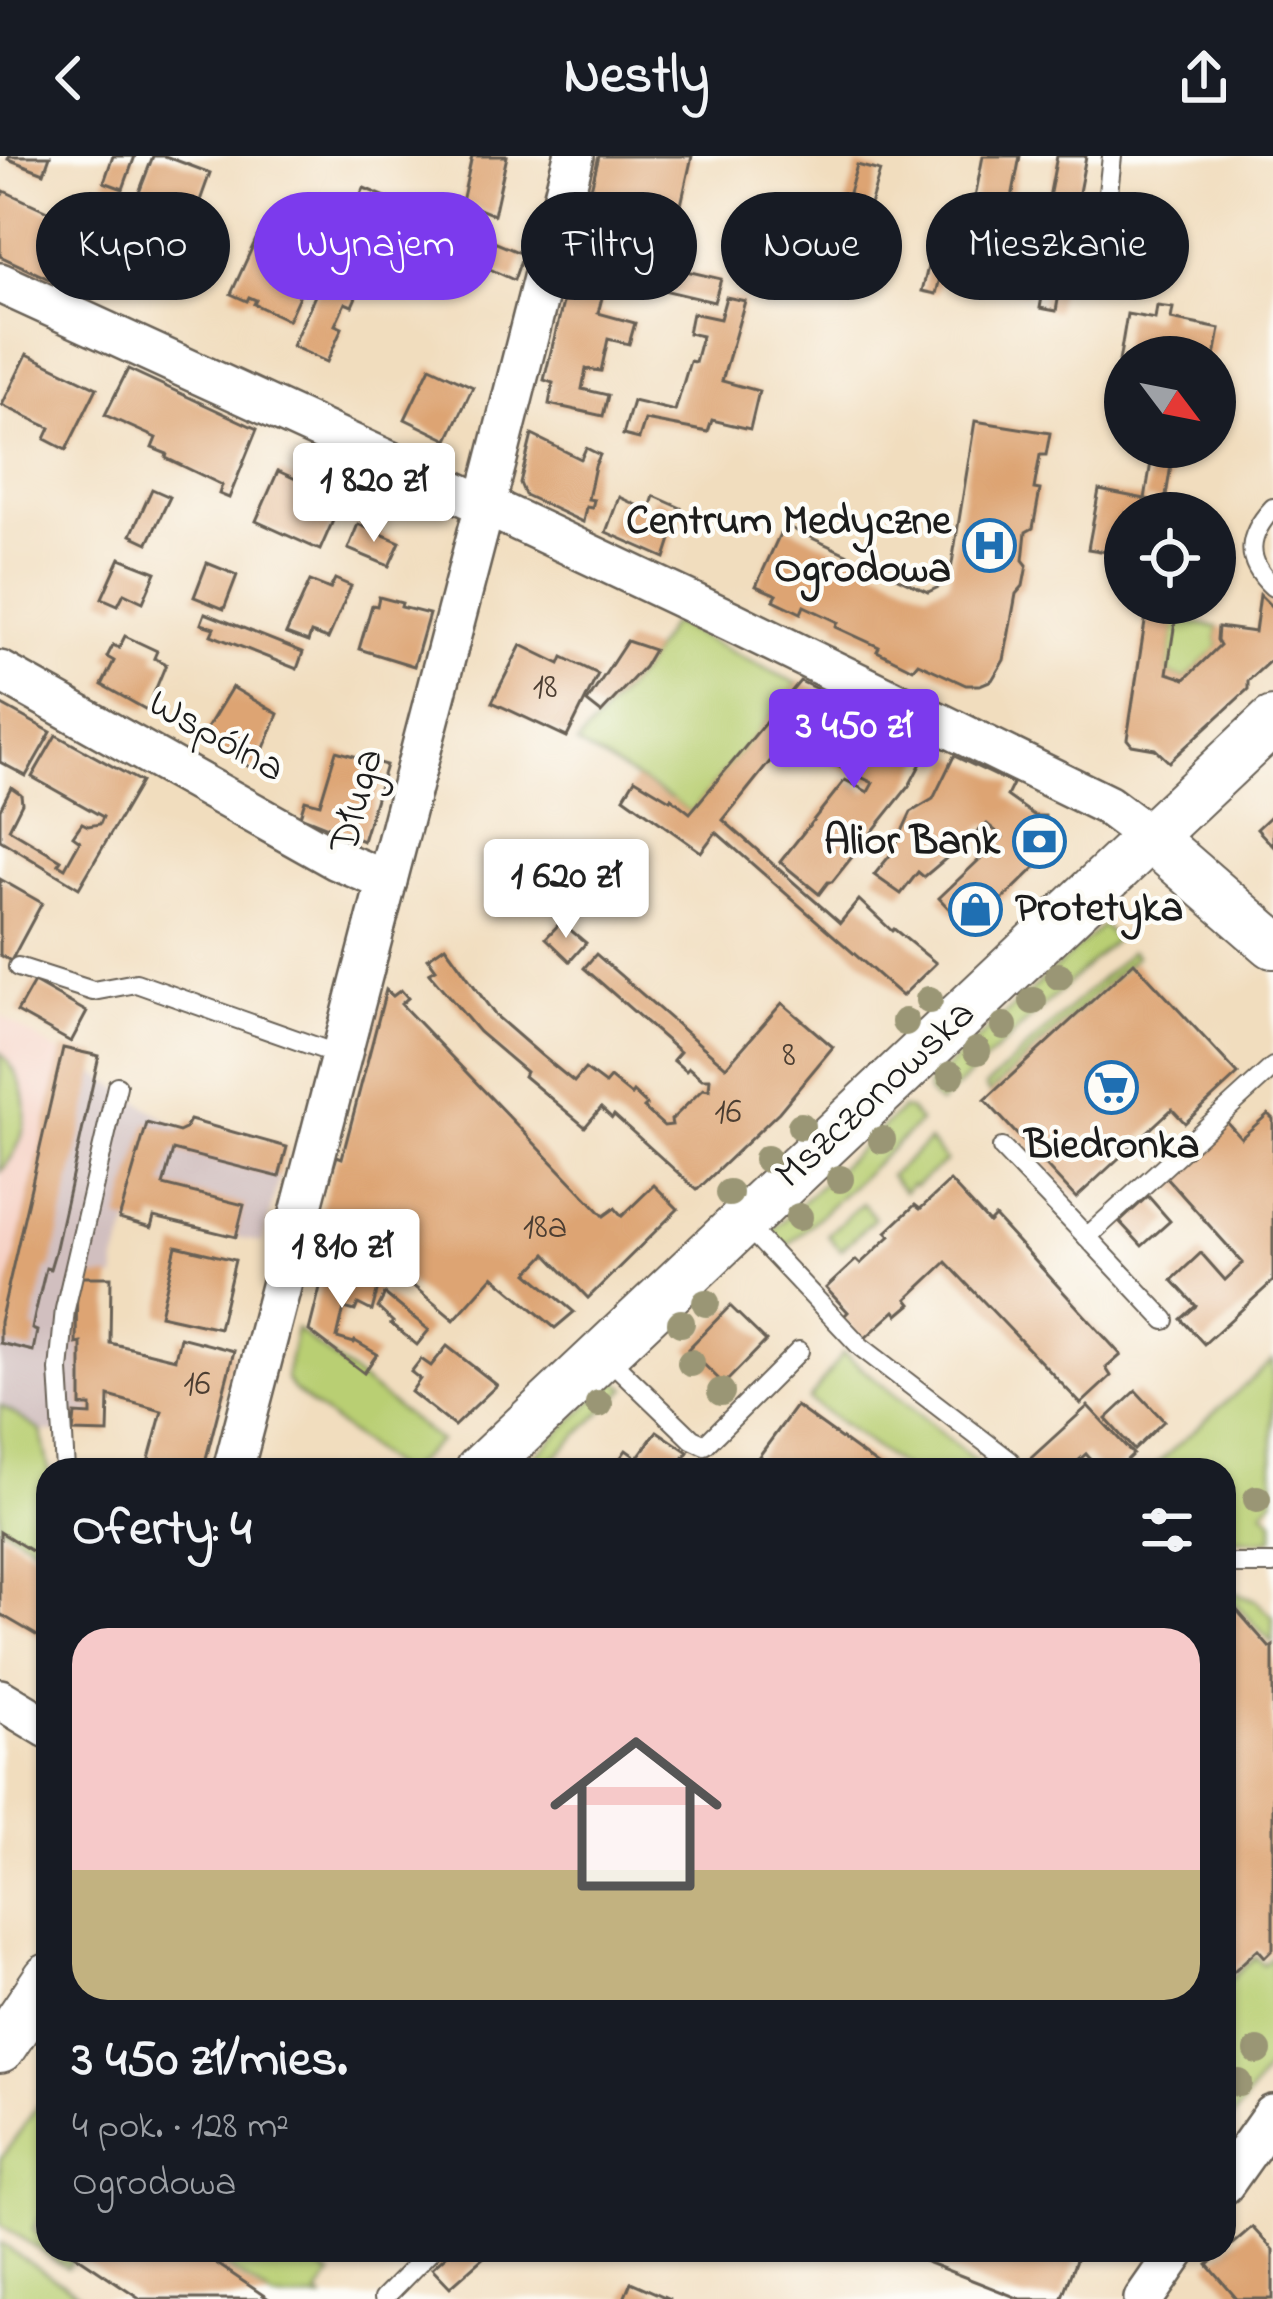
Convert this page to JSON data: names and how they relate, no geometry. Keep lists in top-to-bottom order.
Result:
{
  "streets": {
    "street": ["Wspólna", "Długa", "Mszczonowska"]
  },
  "crossings": [
    ["Wspólna", "Długa"]
  ],
  "places": {
    "hospital": ["Centrum Medyczne Ogrodowa"],
    "bank": ["Alior Bank"],
    "shop": ["Protetyka"],
    "supermarket": ["Biedronka"]
  },
  "house_numbers": [
    "18",
    "8",
    "16",
    "18a",
    "16"
  ],
  "north": "bottom right",
  "page": {
    "header": "Nestly",
    "chip": [
      "Kupno",
      "Wynajem",
      "Filtry",
      "Nowe",
      "Mieszkanie"
    ],
    "price": [
      "1 820 zł",
      "3 450 zł",
      "1 620 zł",
      "1 810 zł"
    ],
    "heading": "Oferty: 4",
    "list": [
      {
        "name": "3 450 zł/mies.",
        "note": "4 pok. · 128 m² · Ogrodowa"
      }
    ]
  }
}
